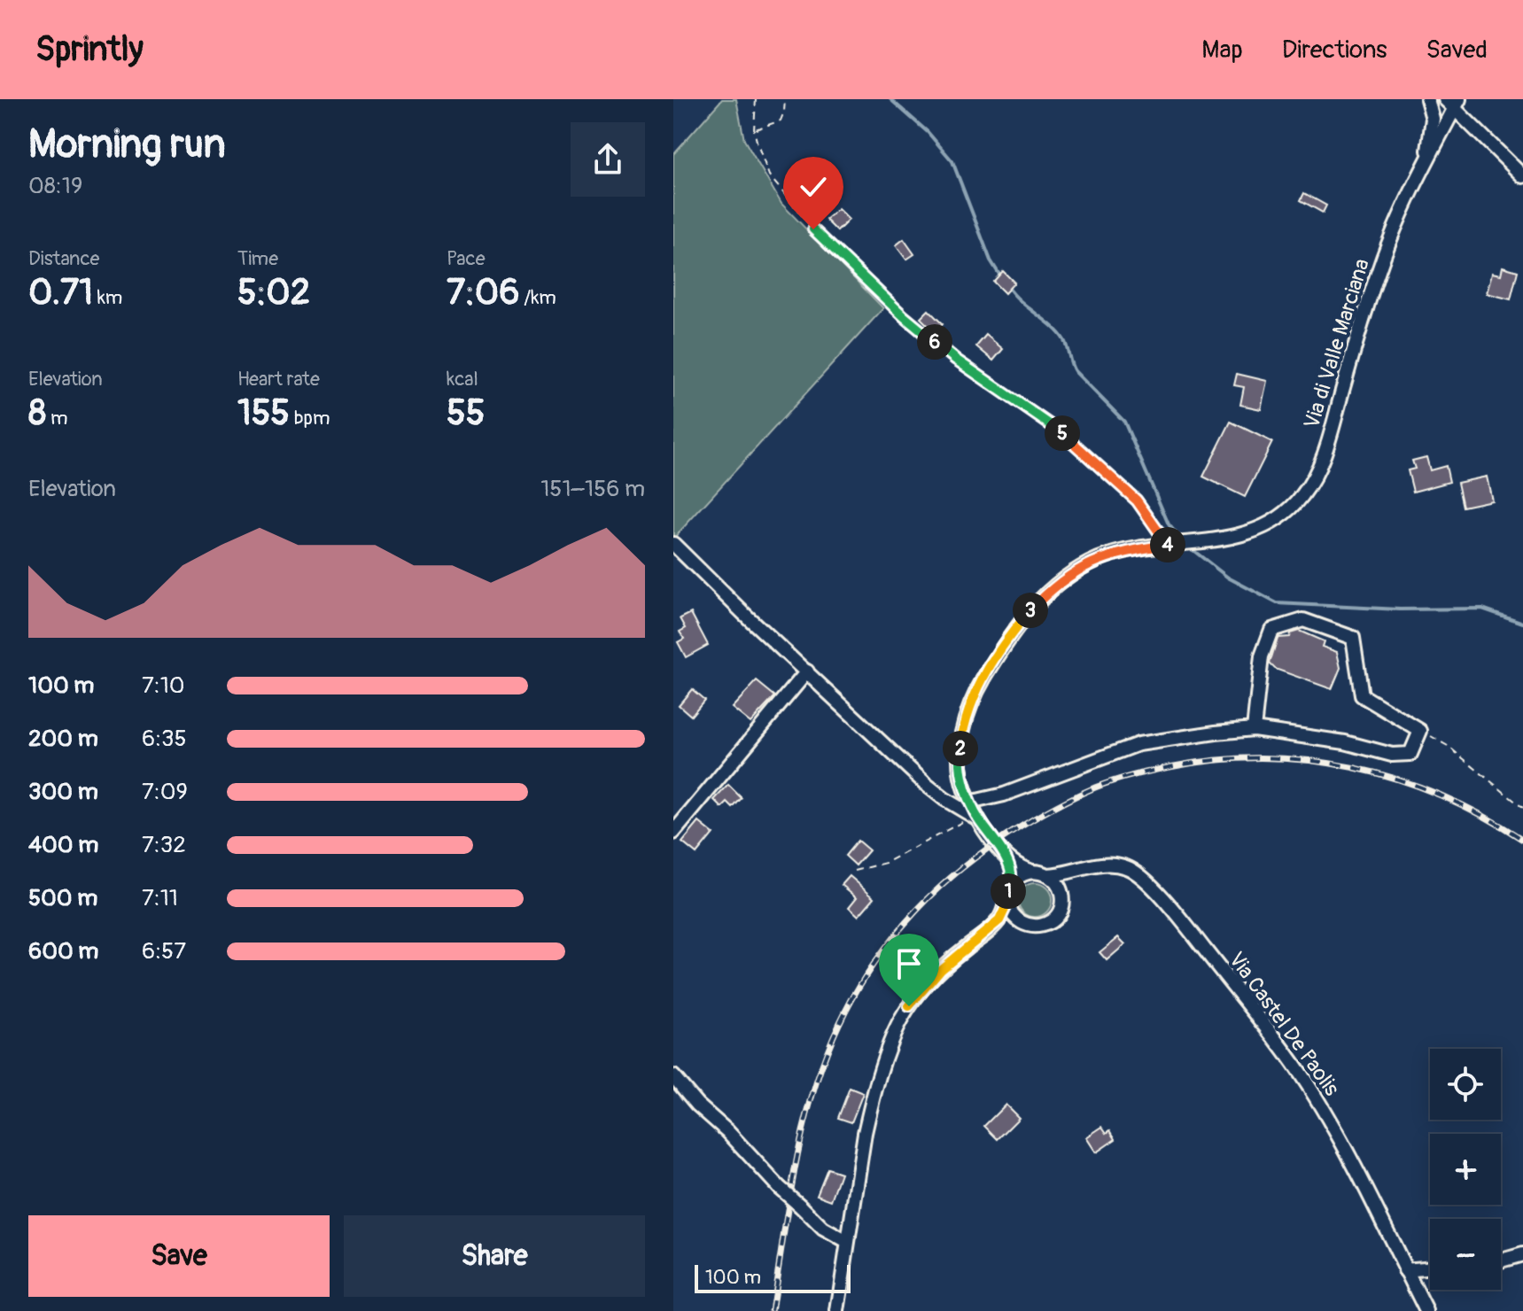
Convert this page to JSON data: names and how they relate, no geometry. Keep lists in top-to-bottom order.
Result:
{
  "streets": {
    "street": ["Via di Valle Marciana", "Via Castel De Paolis"]
  },
  "scale_bar": "100 m",
  "page": {
    "header": "Sprintly",
    "nav": ["Map", "Directions", "Saved"],
    "heading": ["Morning run", "08:19"],
    "stats": [
      ["Distance", "0.71 km"],
      ["Time", "5:02"],
      ["Pace", "7:06 /km"],
      ["Elevation", "8 m"],
      ["Heart rate", "155 bpm"],
      ["kcal", "55"]
    ],
    "pins": [
      "6",
      "5",
      "4",
      "3",
      "2",
      "1"
    ],
    "chart": ["Elevation", "151–156 m"],
    "list": [
      {
        "name": "100 m",
        "note": "7:10"
      },
      {
        "name": "200 m",
        "note": "6:35"
      },
      {
        "name": "300 m",
        "note": "7:09"
      },
      {
        "name": "400 m",
        "note": "7:32"
      },
      {
        "name": "500 m",
        "note": "7:11"
      },
      {
        "name": "600 m",
        "note": "6:57"
      }
    ],
    "map_buttons": ["+", "−"],
    "buttons": ["Save", "Share"],
    "scale": "100 m"
  }
}
